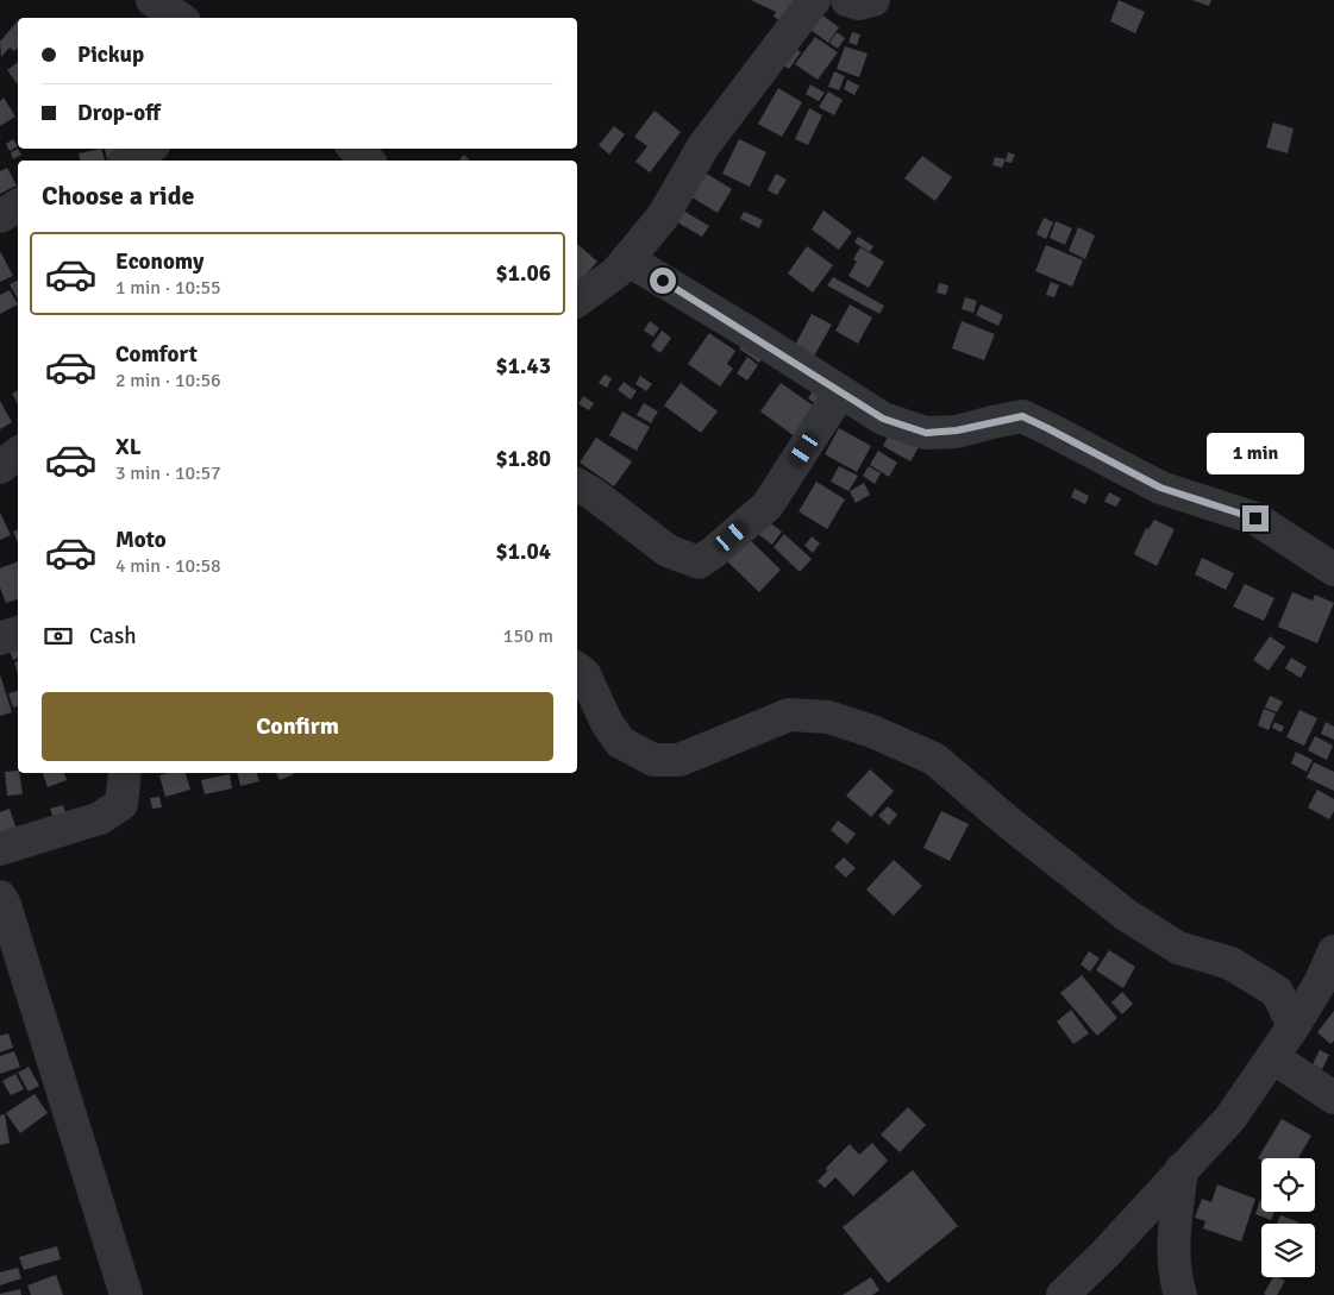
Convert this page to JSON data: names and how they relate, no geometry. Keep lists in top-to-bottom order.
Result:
{
  "page": {
    "banner": ["Pickup", "Drop-off"],
    "heading": "Choose a ride",
    "list": [
      {
        "name": "Economy",
        "note": "1 min · 10:55",
        "value": "$1.06"
      },
      {
        "name": "Comfort",
        "note": "2 min · 10:56",
        "value": "$1.43"
      },
      {
        "name": "XL",
        "note": "3 min · 10:57",
        "value": "$1.80"
      },
      {
        "name": "Moto",
        "note": "4 min · 10:58",
        "value": "$1.04"
      }
    ],
    "bubble": "1 min",
    "pay": ["Cash", "150 m"],
    "buttons": "Confirm"
  }
}
